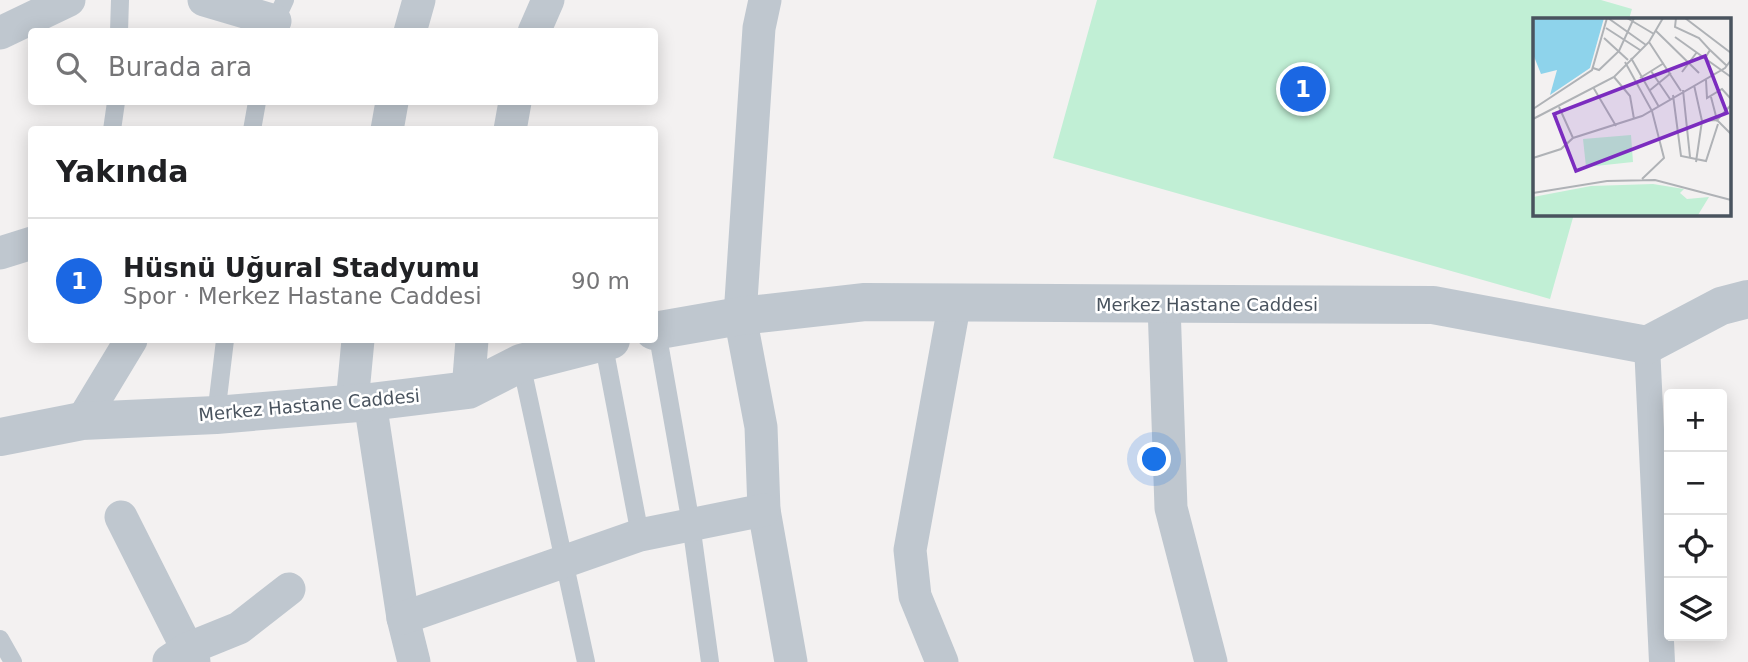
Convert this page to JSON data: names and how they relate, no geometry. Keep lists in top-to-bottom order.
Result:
{
  "streets": {
    "street": ["Merkez Hastane Caddesi"]
  },
  "page": {
    "search": "Burada ara",
    "pins": "1",
    "heading": "Yakında",
    "list": [
      {
        "mark": "1",
        "name": "Hüsnü Uğural Stadyumu",
        "note": "Spor · Merkez Hastane Caddesi",
        "value": "90 m"
      }
    ],
    "map_buttons": ["+", "−"]
  }
}
